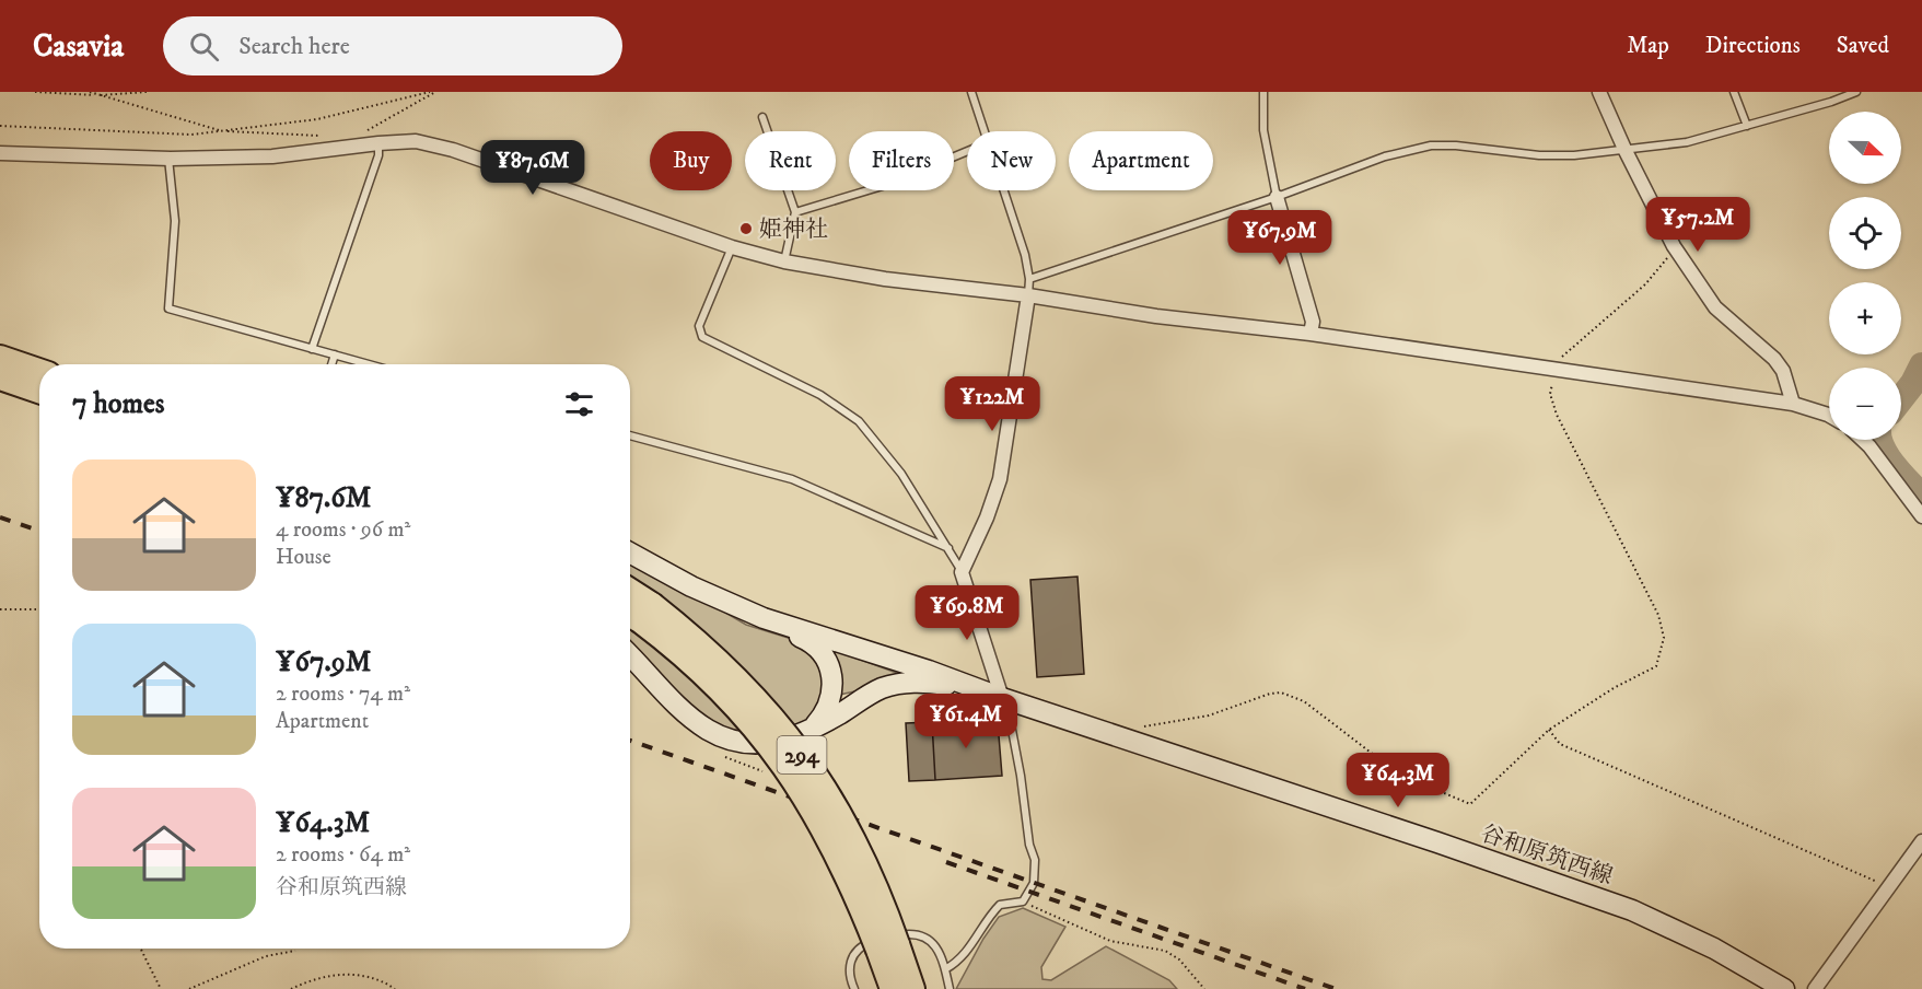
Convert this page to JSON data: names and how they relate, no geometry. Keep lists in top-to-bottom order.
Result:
{
  "streets": {
    "highway": ["294"],
    "main road": ["谷和原筑西線"]
  },
  "places": ["姫神社"],
  "north": "right",
  "page": {
    "header": "Casavia",
    "search": "Search here",
    "nav": ["Map", "Directions", "Saved"],
    "map_buttons": ["+", "−"],
    "chip": [
      "Buy",
      "Rent",
      "Filters",
      "New",
      "Apartment"
    ],
    "price": [
      "¥87.6M",
      "¥57.2M",
      "¥67.9M",
      "¥122M",
      "¥69.8M",
      "¥61.4M",
      "¥64.3M"
    ],
    "heading": "7 homes",
    "list": [
      {
        "name": "¥87.6M",
        "note": "4 rooms · 96 m² · House"
      },
      {
        "name": "¥67.9M",
        "note": "2 rooms · 74 m² · Apartment"
      },
      {
        "name": "¥64.3M",
        "note": "2 rooms · 64 m² · 谷和原筑西線"
      }
    ]
  }
}
